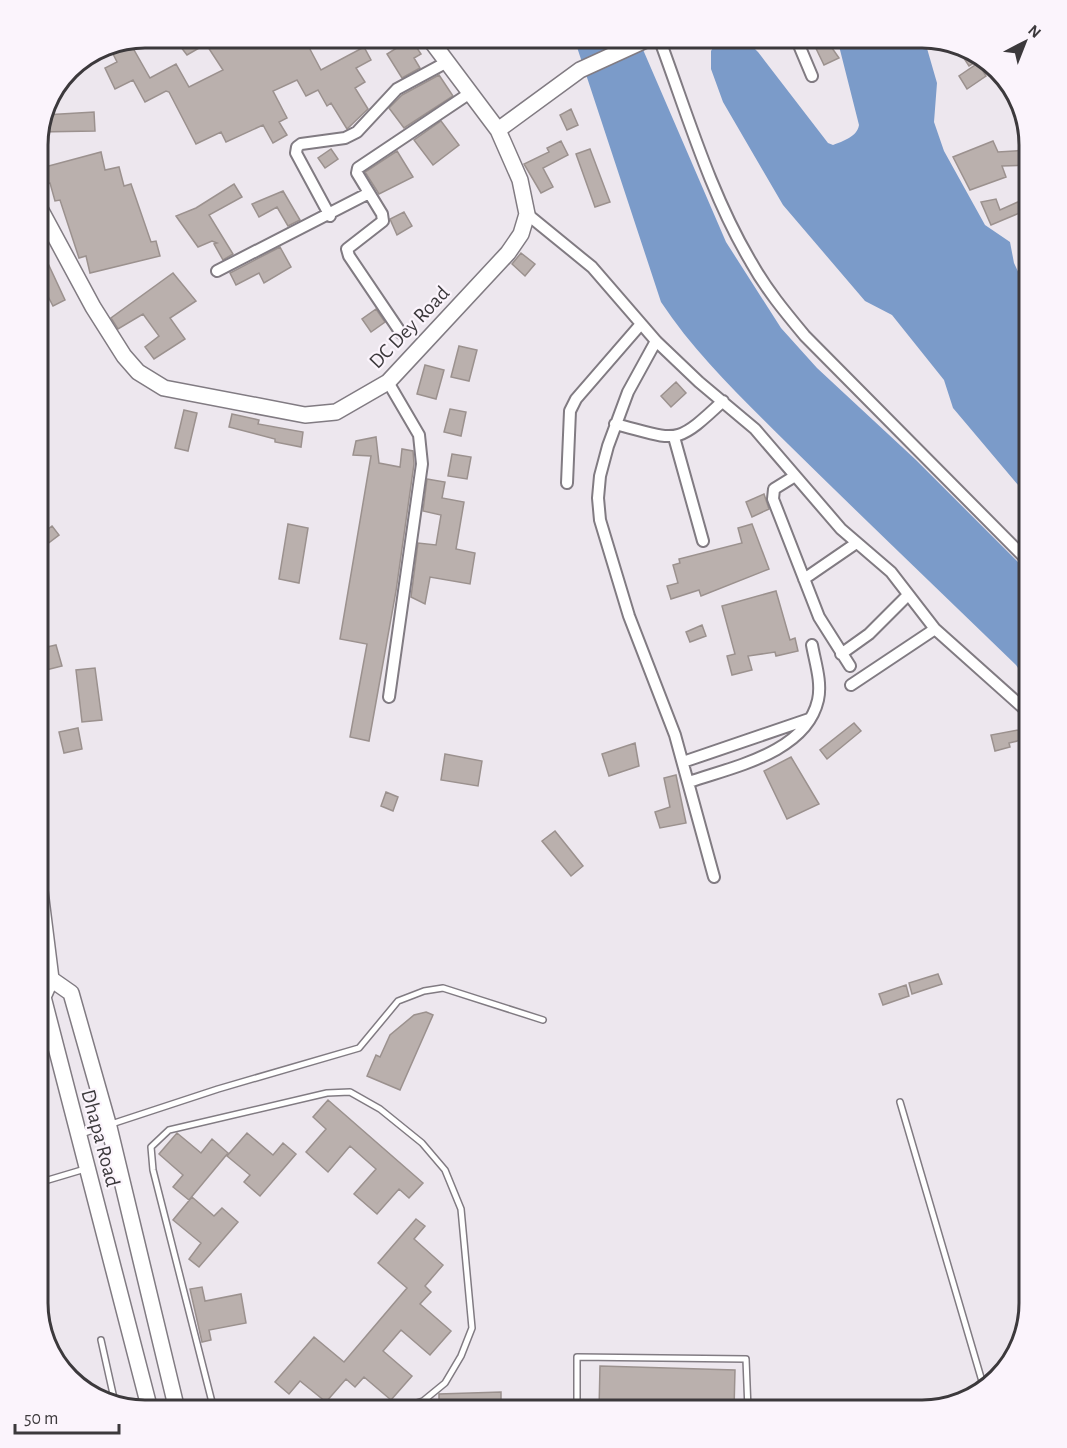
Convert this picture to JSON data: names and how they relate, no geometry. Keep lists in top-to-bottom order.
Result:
{
  "streets": {
    "street": ["DC Dey Road", "Dhapa Road"]
  },
  "scale_bar": "50 m",
  "north": "top right"
}
